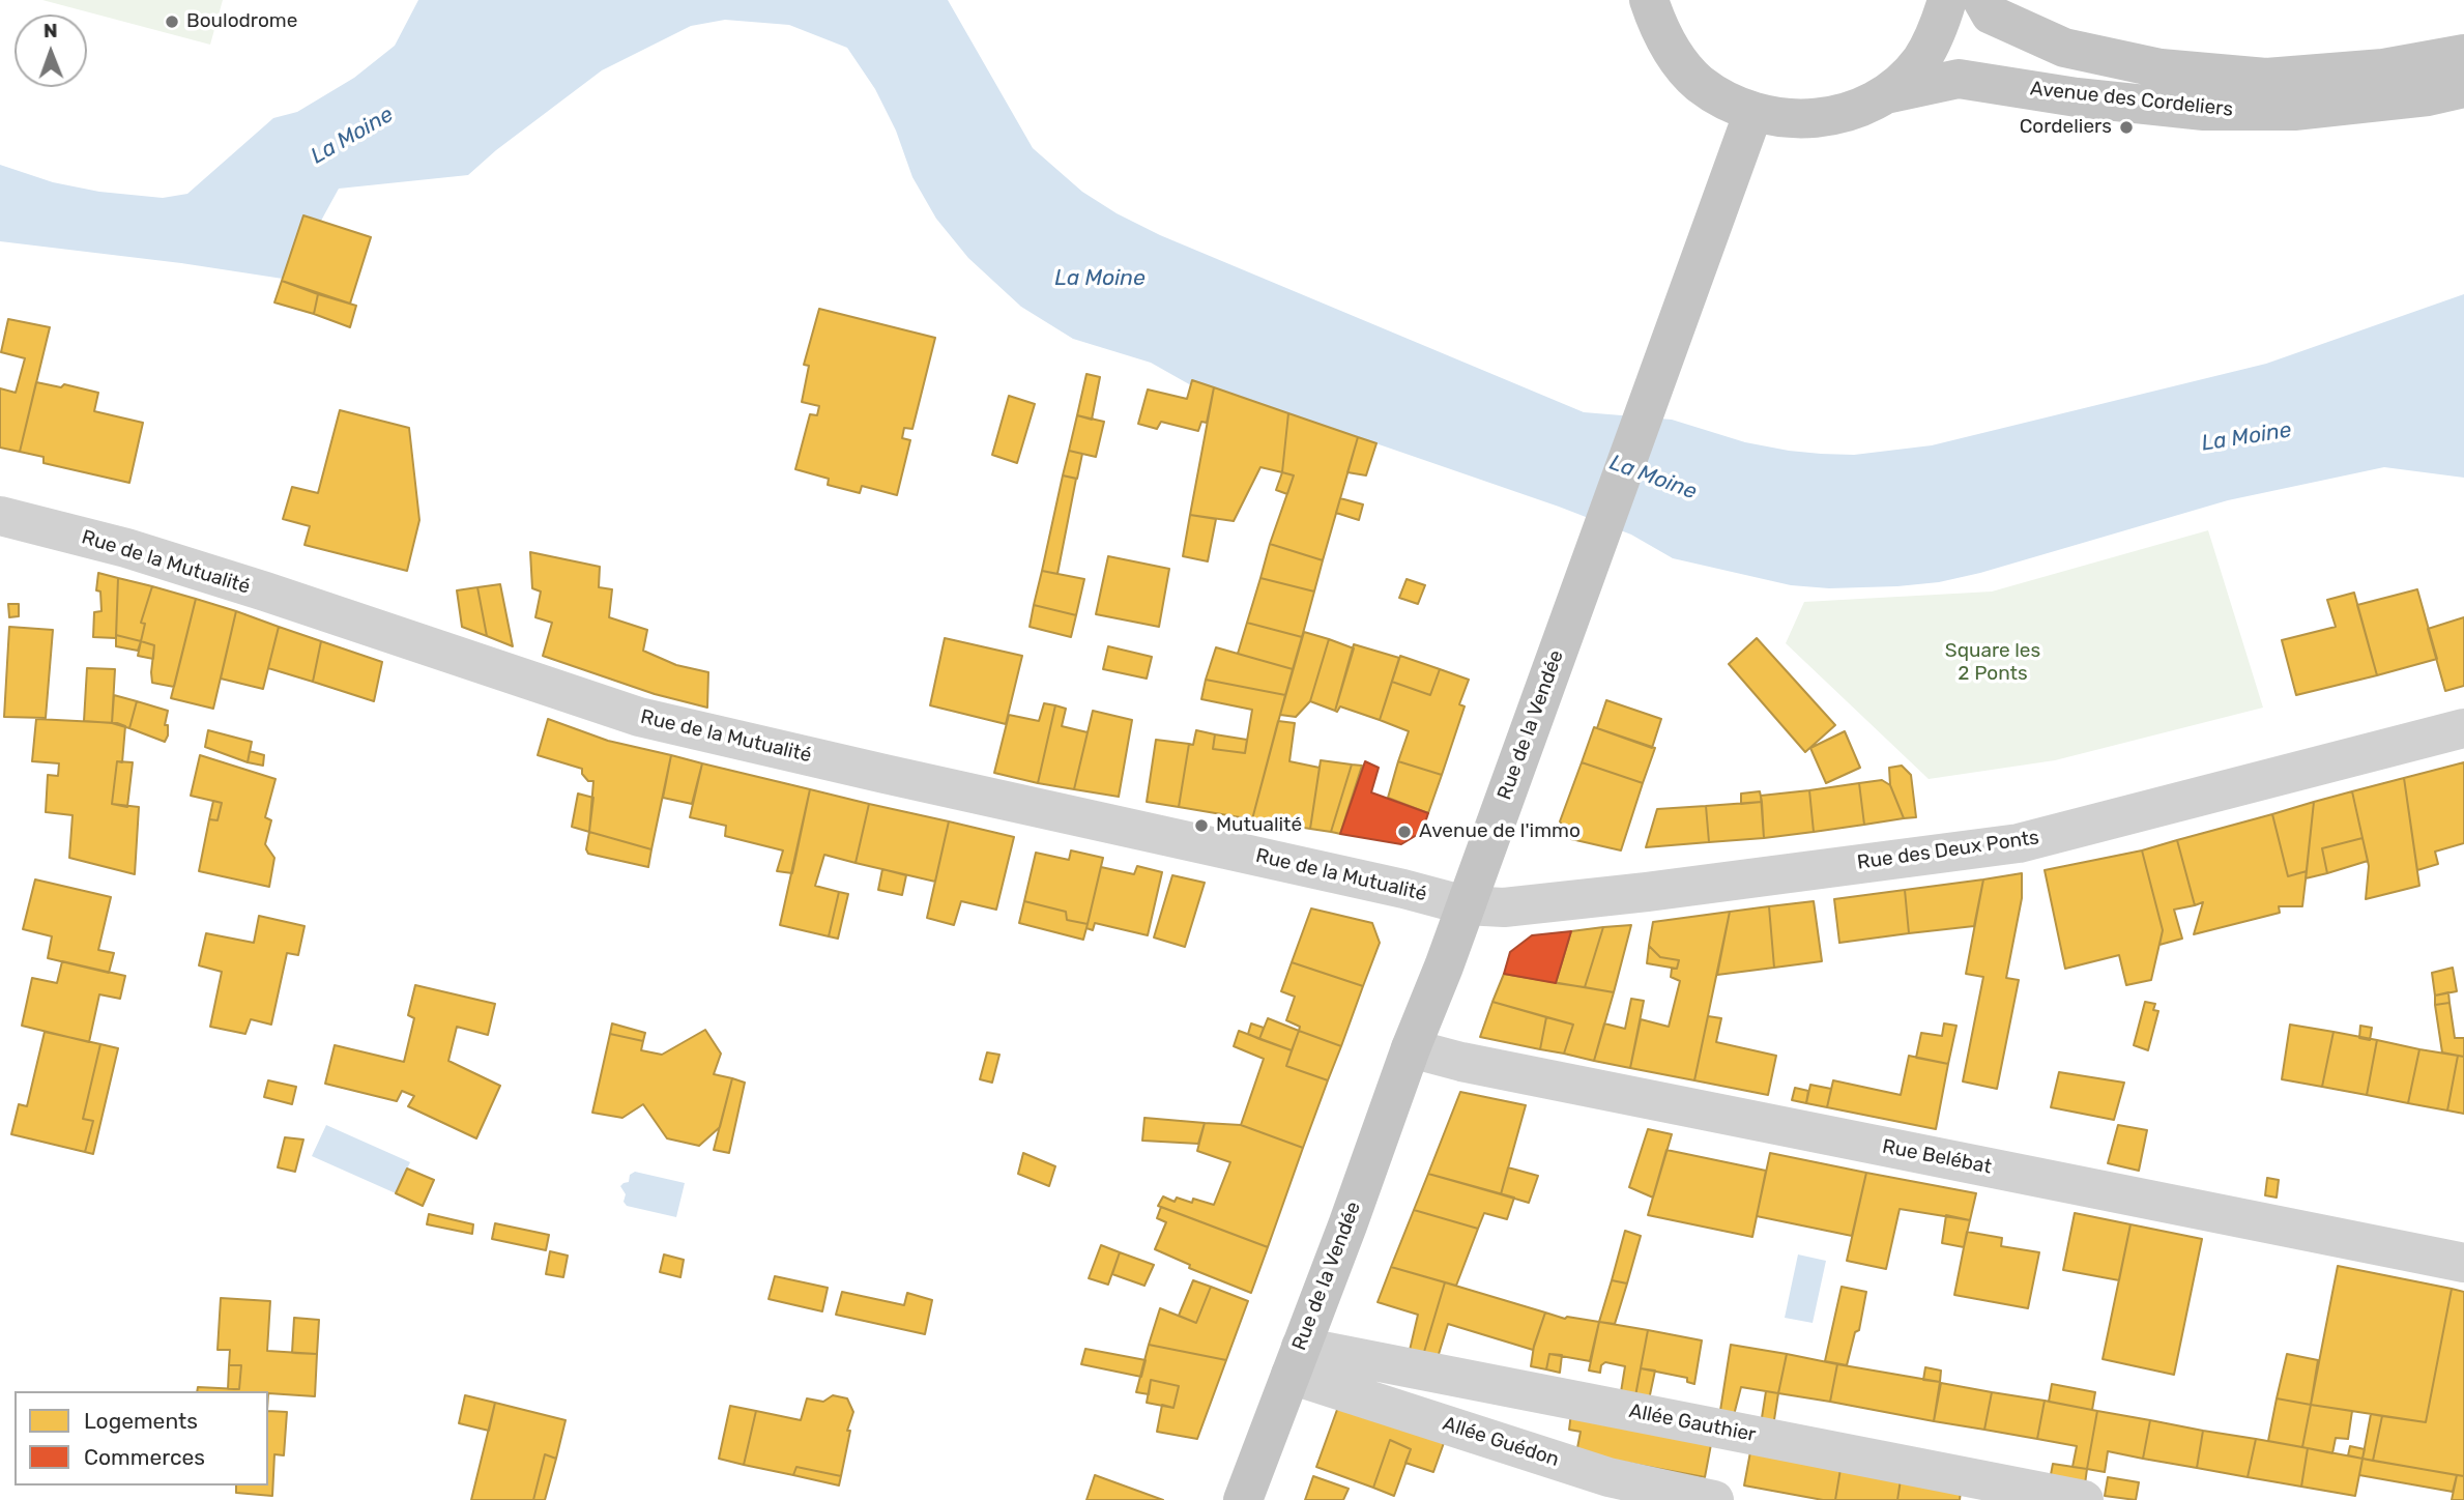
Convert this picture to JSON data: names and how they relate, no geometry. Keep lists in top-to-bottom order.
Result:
{
  "streets": {
    "main road": ["Avenue des Cordeliers", "Rue de la Vendée"],
    "street": [
      "Rue de la Mutualité",
      "Rue des Deux Ponts",
      "Rue Belébat",
      "Allée Gauthier",
      "Allée Guédon"
    ]
  },
  "crossings": [
    ["Rue de la Mutualité", "Rue de la Vendée"],
    ["Rue de la Mutualité", "Rue des Deux Ponts"],
    ["Rue de la Vendée", "Rue des Deux Ponts"],
    ["Rue de la Vendée", "Rue Belébat"],
    ["Rue de la Vendée", "Allée Gauthier"],
    ["Rue de la Vendée", "Allée Guédon"],
    ["Allée Gauthier", "Allée Guédon"]
  ],
  "water": ["La Moine"],
  "parks": ["Square les 2 Ponts"],
  "places": [
    "Boulodrome",
    "Cordeliers",
    "Mutualité",
    "Avenue de l'immo"
  ],
  "legend": ["Logements", "Commerces"],
  "north": "top"
}
